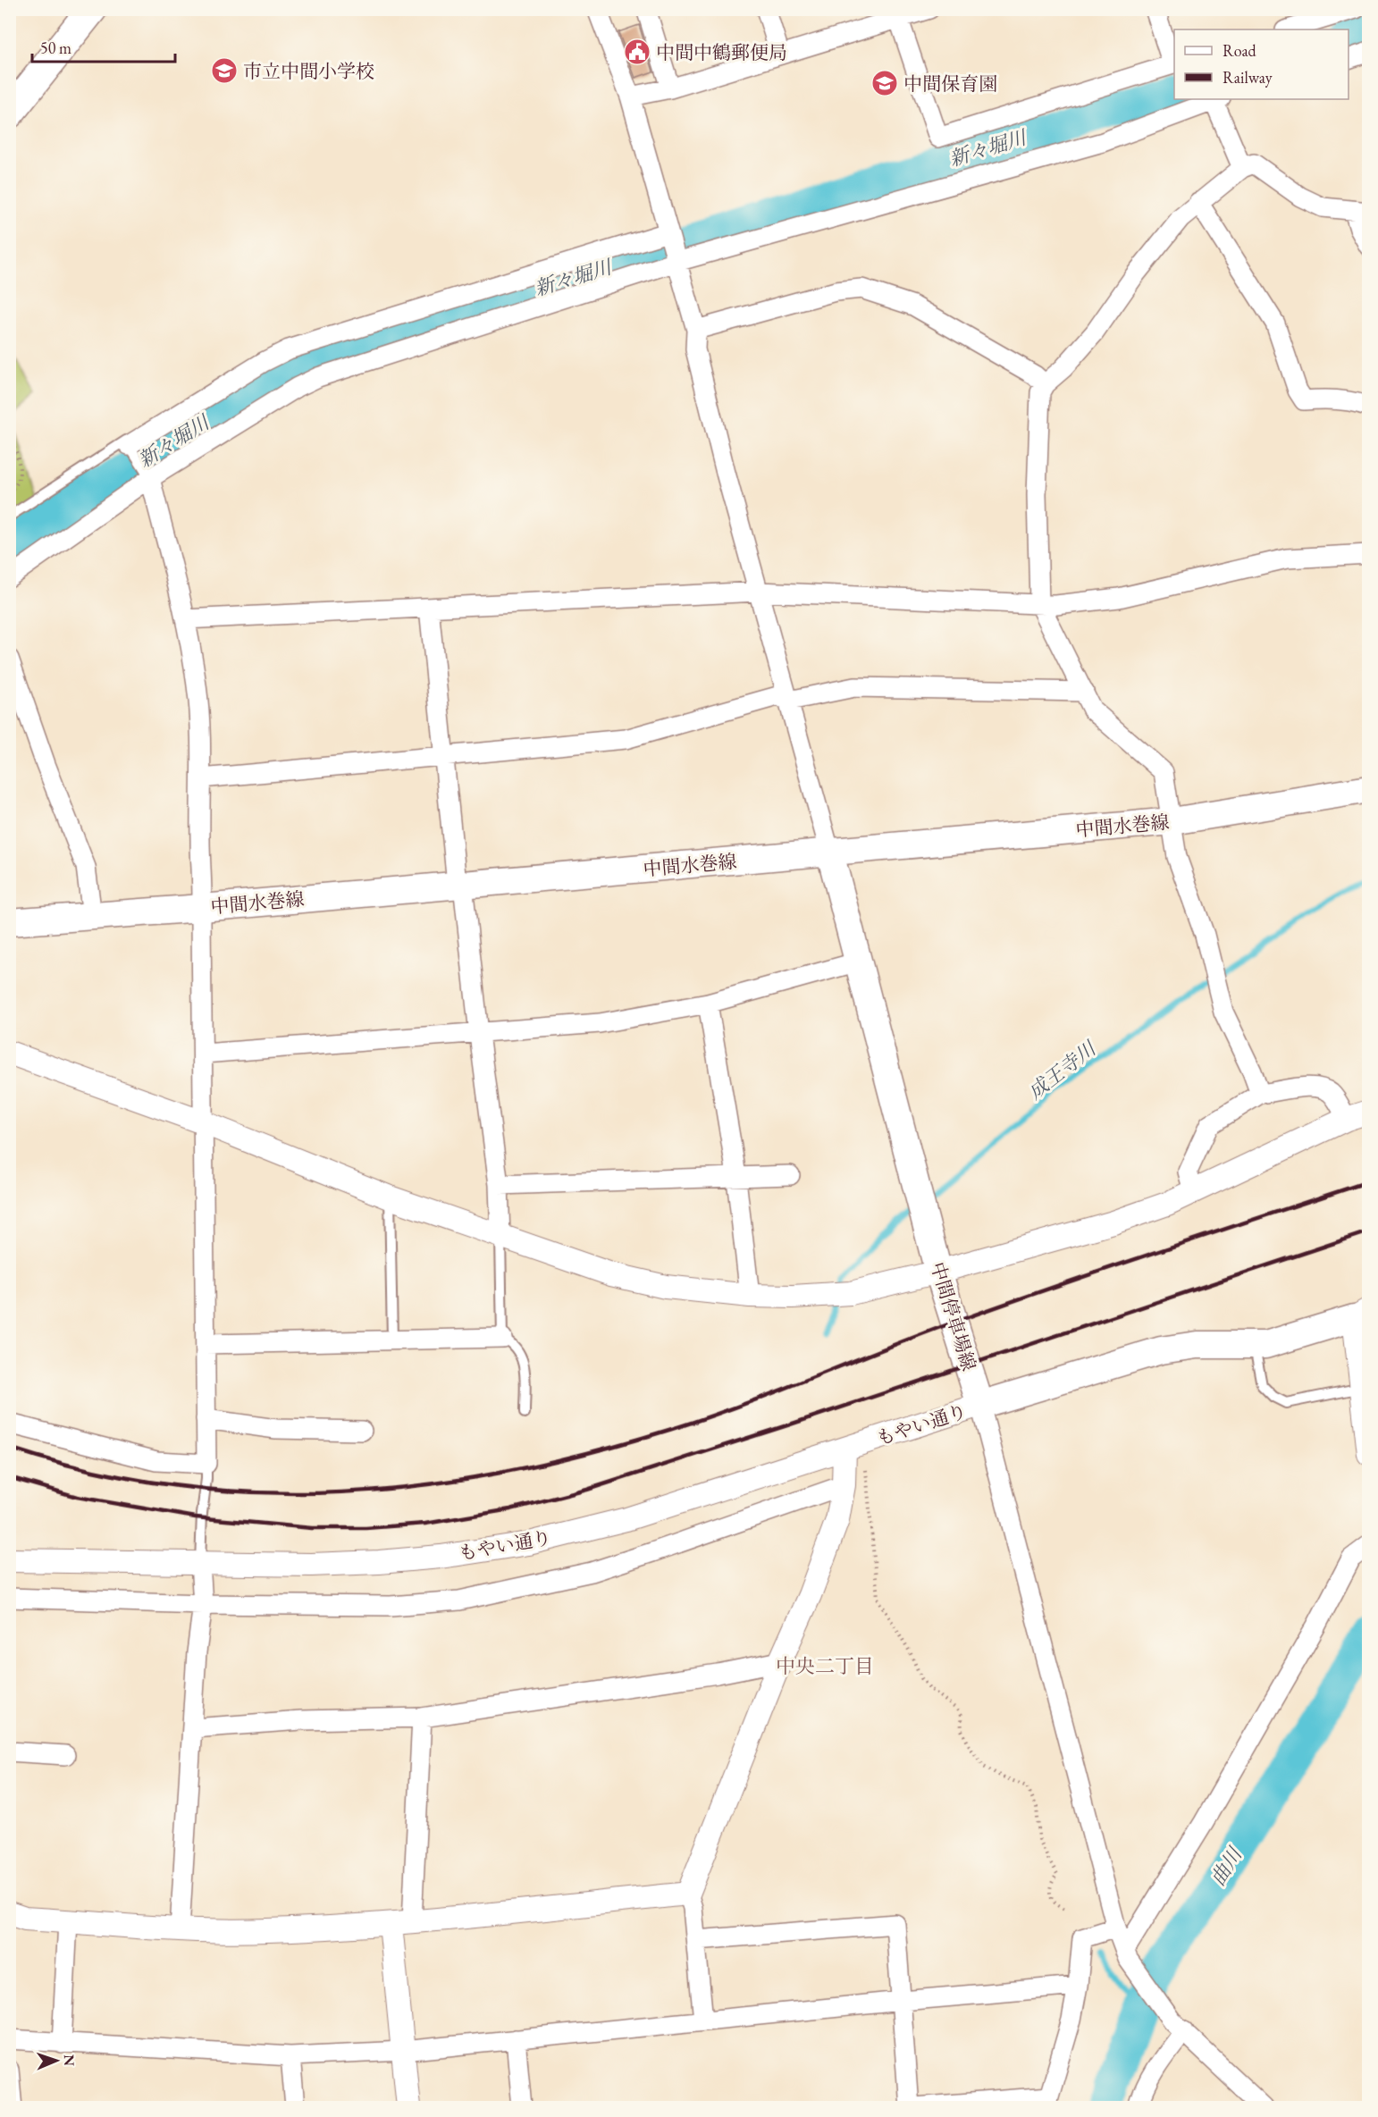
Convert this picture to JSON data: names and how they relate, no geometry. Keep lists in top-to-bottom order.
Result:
{
  "streets": {
    "main road": ["中間水巻線", "中間停車場線"],
    "street": ["もやい通り"]
  },
  "crossings": [
    ["中間水巻線", "中間停車場線"],
    ["中間停車場線", "もやい通り"]
  ],
  "districts": ["中央二丁目"],
  "water": ["新々堀川", "成王寺川", "曲川"],
  "places": {
    "public building": ["中間中鶴郵便局"],
    "school or university": ["市立中間小学校", "中間保育園"]
  },
  "legend": ["Road", "Railway"],
  "scale_bar": "50 m",
  "north": "right"
}
